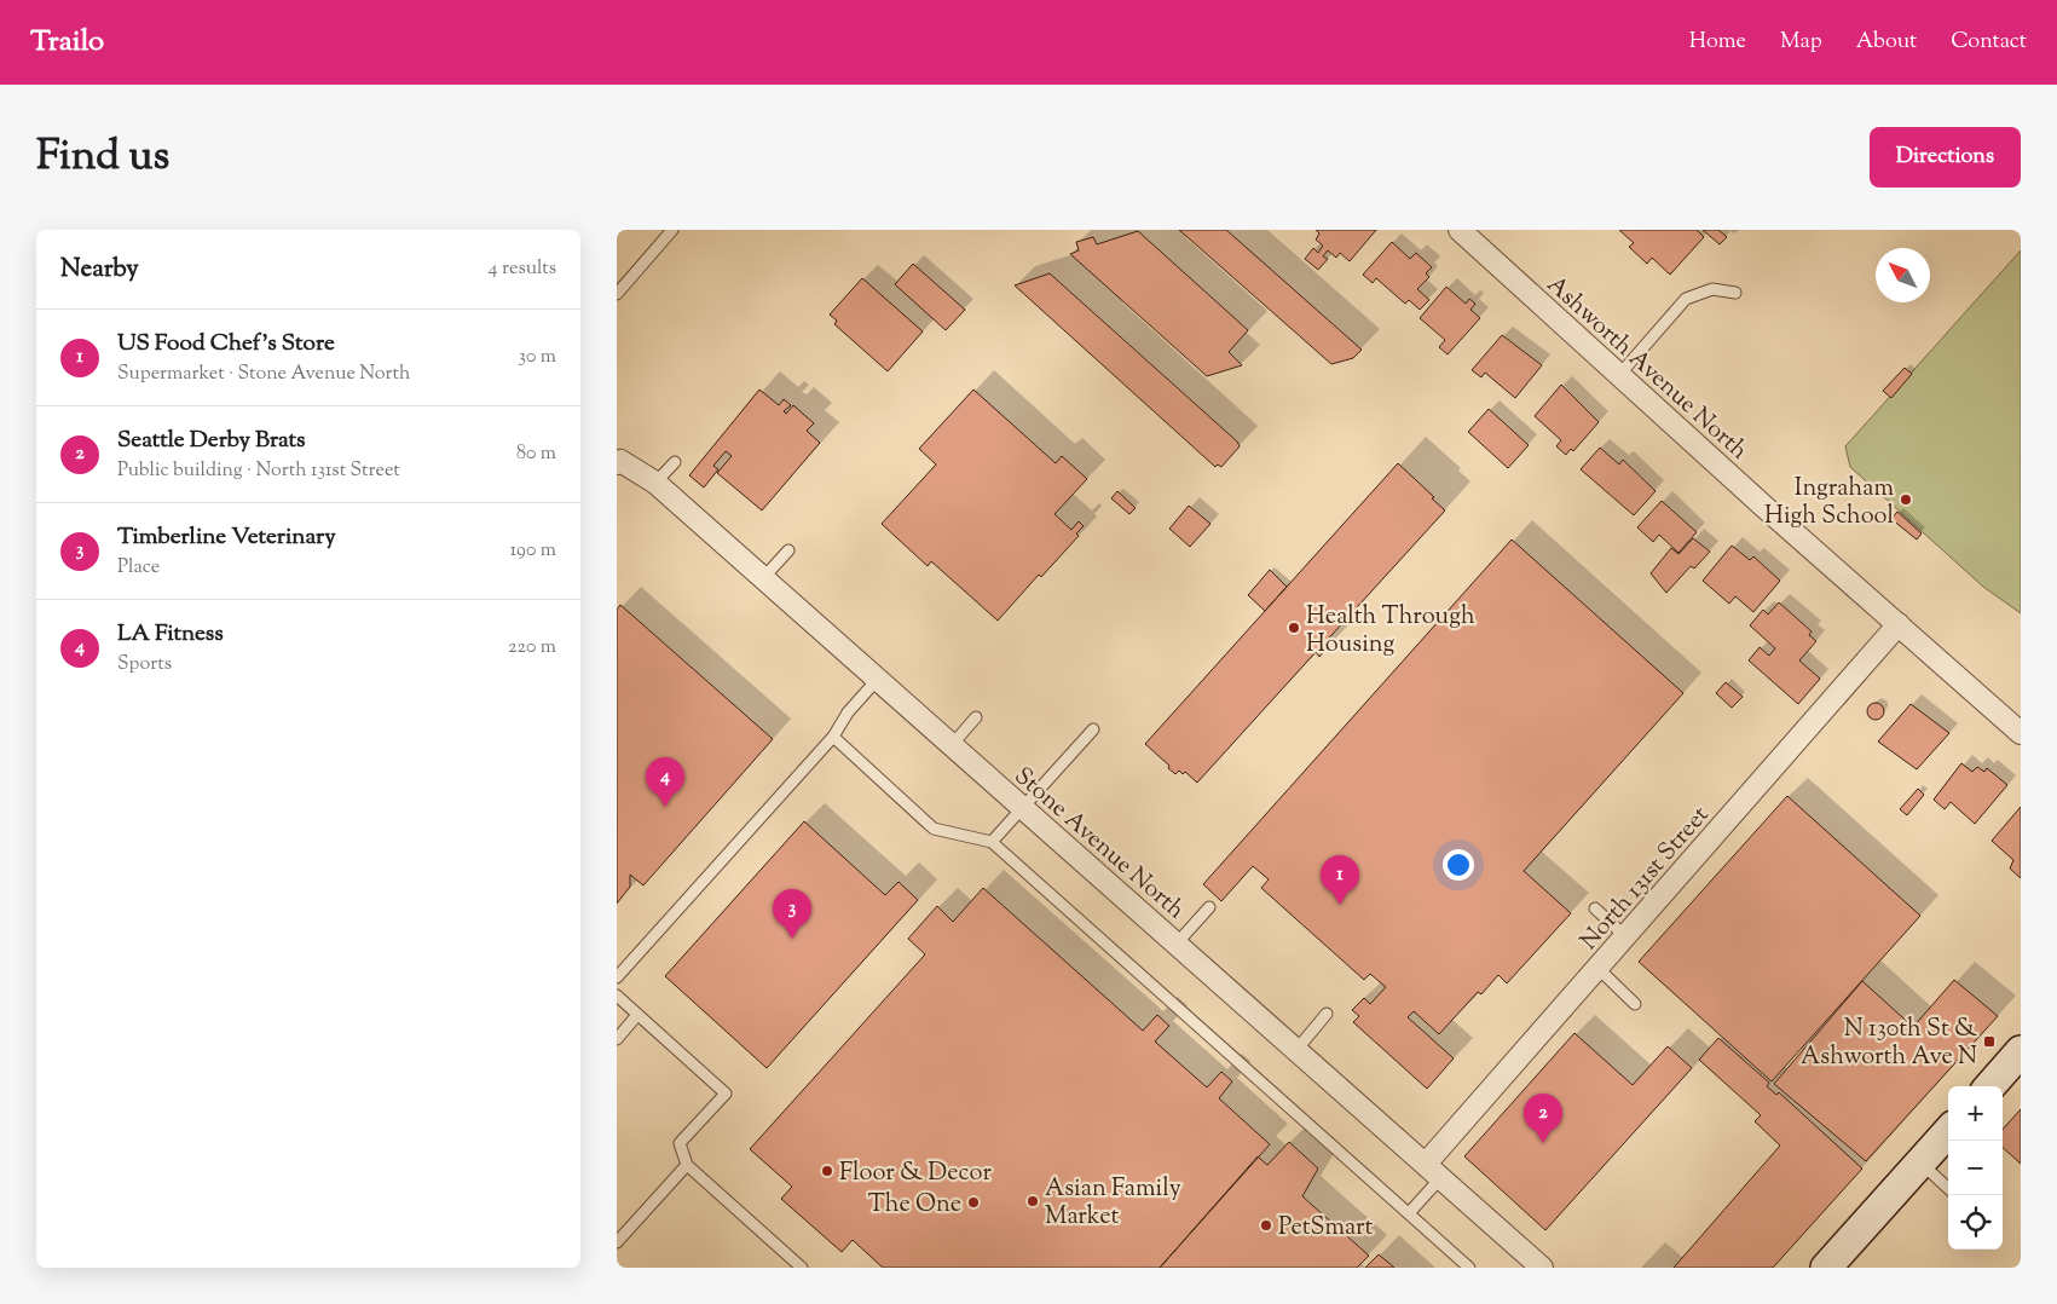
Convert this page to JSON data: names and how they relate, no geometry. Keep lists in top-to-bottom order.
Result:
{
  "streets": {
    "street": ["Ashworth Avenue North", "Stone Avenue North", "North 131st Street"]
  },
  "crossings": [
    ["Ashworth Avenue North", "North 131st Street"],
    ["Stone Avenue North", "North 131st Street"]
  ],
  "places": {
    "other": [
      "Ingraham High School",
      "Health Through Housing",
      "Floor & Decor",
      "Asian Family Market",
      "The One",
      "PetSmart"
    ],
    "transit": ["N 130th St & Ashworth Ave N"]
  },
  "north": "top left",
  "page": {
    "header": "Trailo",
    "nav": [
      "Home",
      "Map",
      "About",
      "Contact"
    ],
    "title": "Find us",
    "buttons": "Directions",
    "heading": ["Nearby", "4 results"],
    "list": [
      {
        "mark": "1",
        "name": "US Food Chef's Store",
        "note": "Supermarket · Stone Avenue North",
        "value": "30 m"
      },
      {
        "mark": "2",
        "name": "Seattle Derby Brats",
        "note": "Public building · North 131st Street",
        "value": "80 m"
      },
      {
        "mark": "3",
        "name": "Timberline Veterinary",
        "note": "Place",
        "value": "190 m"
      },
      {
        "mark": "4",
        "name": "LA Fitness",
        "note": "Sports",
        "value": "220 m"
      }
    ],
    "pins": [
      "4",
      "1",
      "3",
      "2"
    ],
    "map_buttons": ["+", "−"]
  }
}
